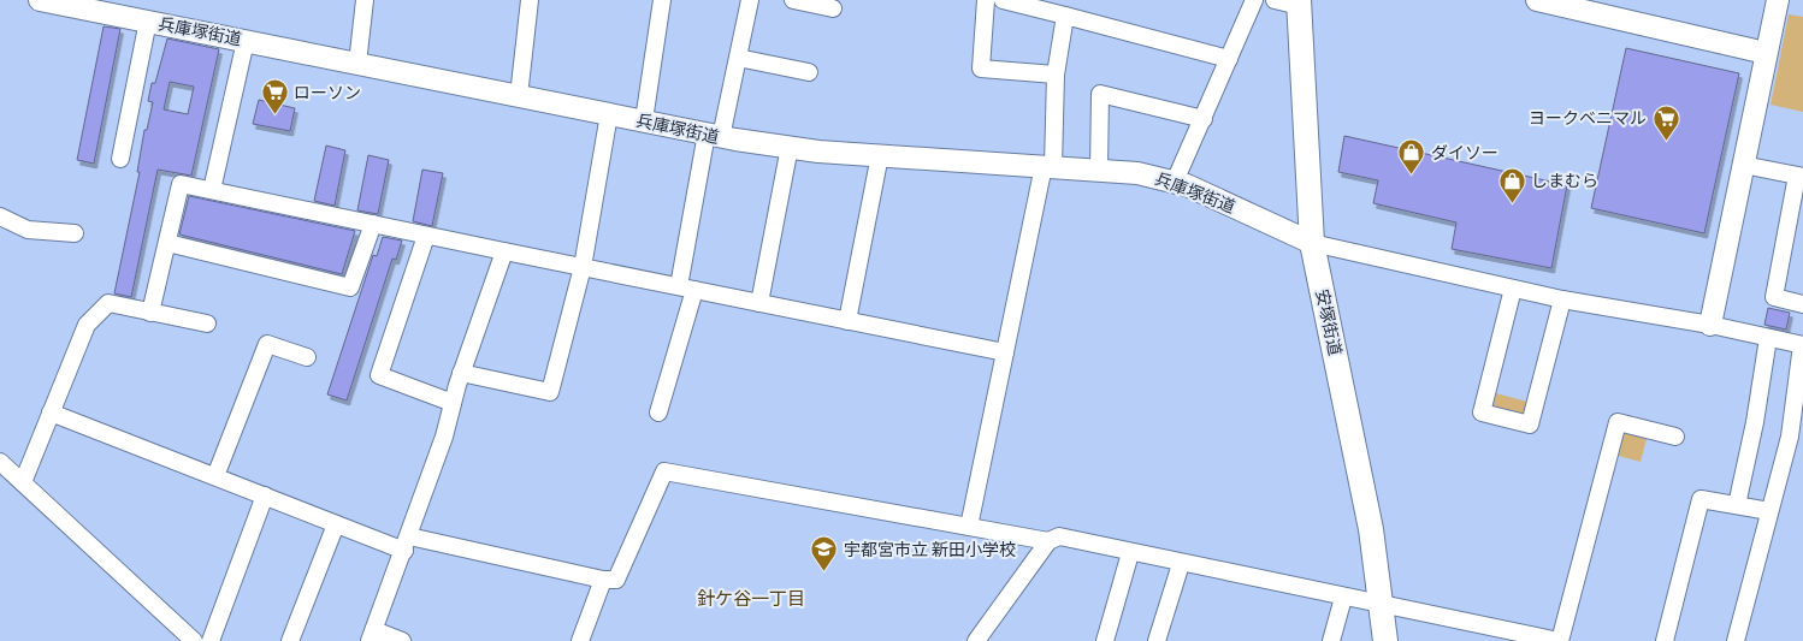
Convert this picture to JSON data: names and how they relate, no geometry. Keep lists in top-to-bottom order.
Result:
{
  "streets": {
    "main road": ["安塚街道"],
    "street": ["兵庫塚街道"]
  },
  "crossings": [
    ["兵庫塚街道", "安塚街道"]
  ],
  "districts": ["針ケ谷一丁目"],
  "places": {
    "supermarket": ["ローソン", "ヨークベニマル"],
    "shop": ["ダイソー", "しまむら"],
    "school or university": ["宇都宮市立 新田小学校"]
  }
}
